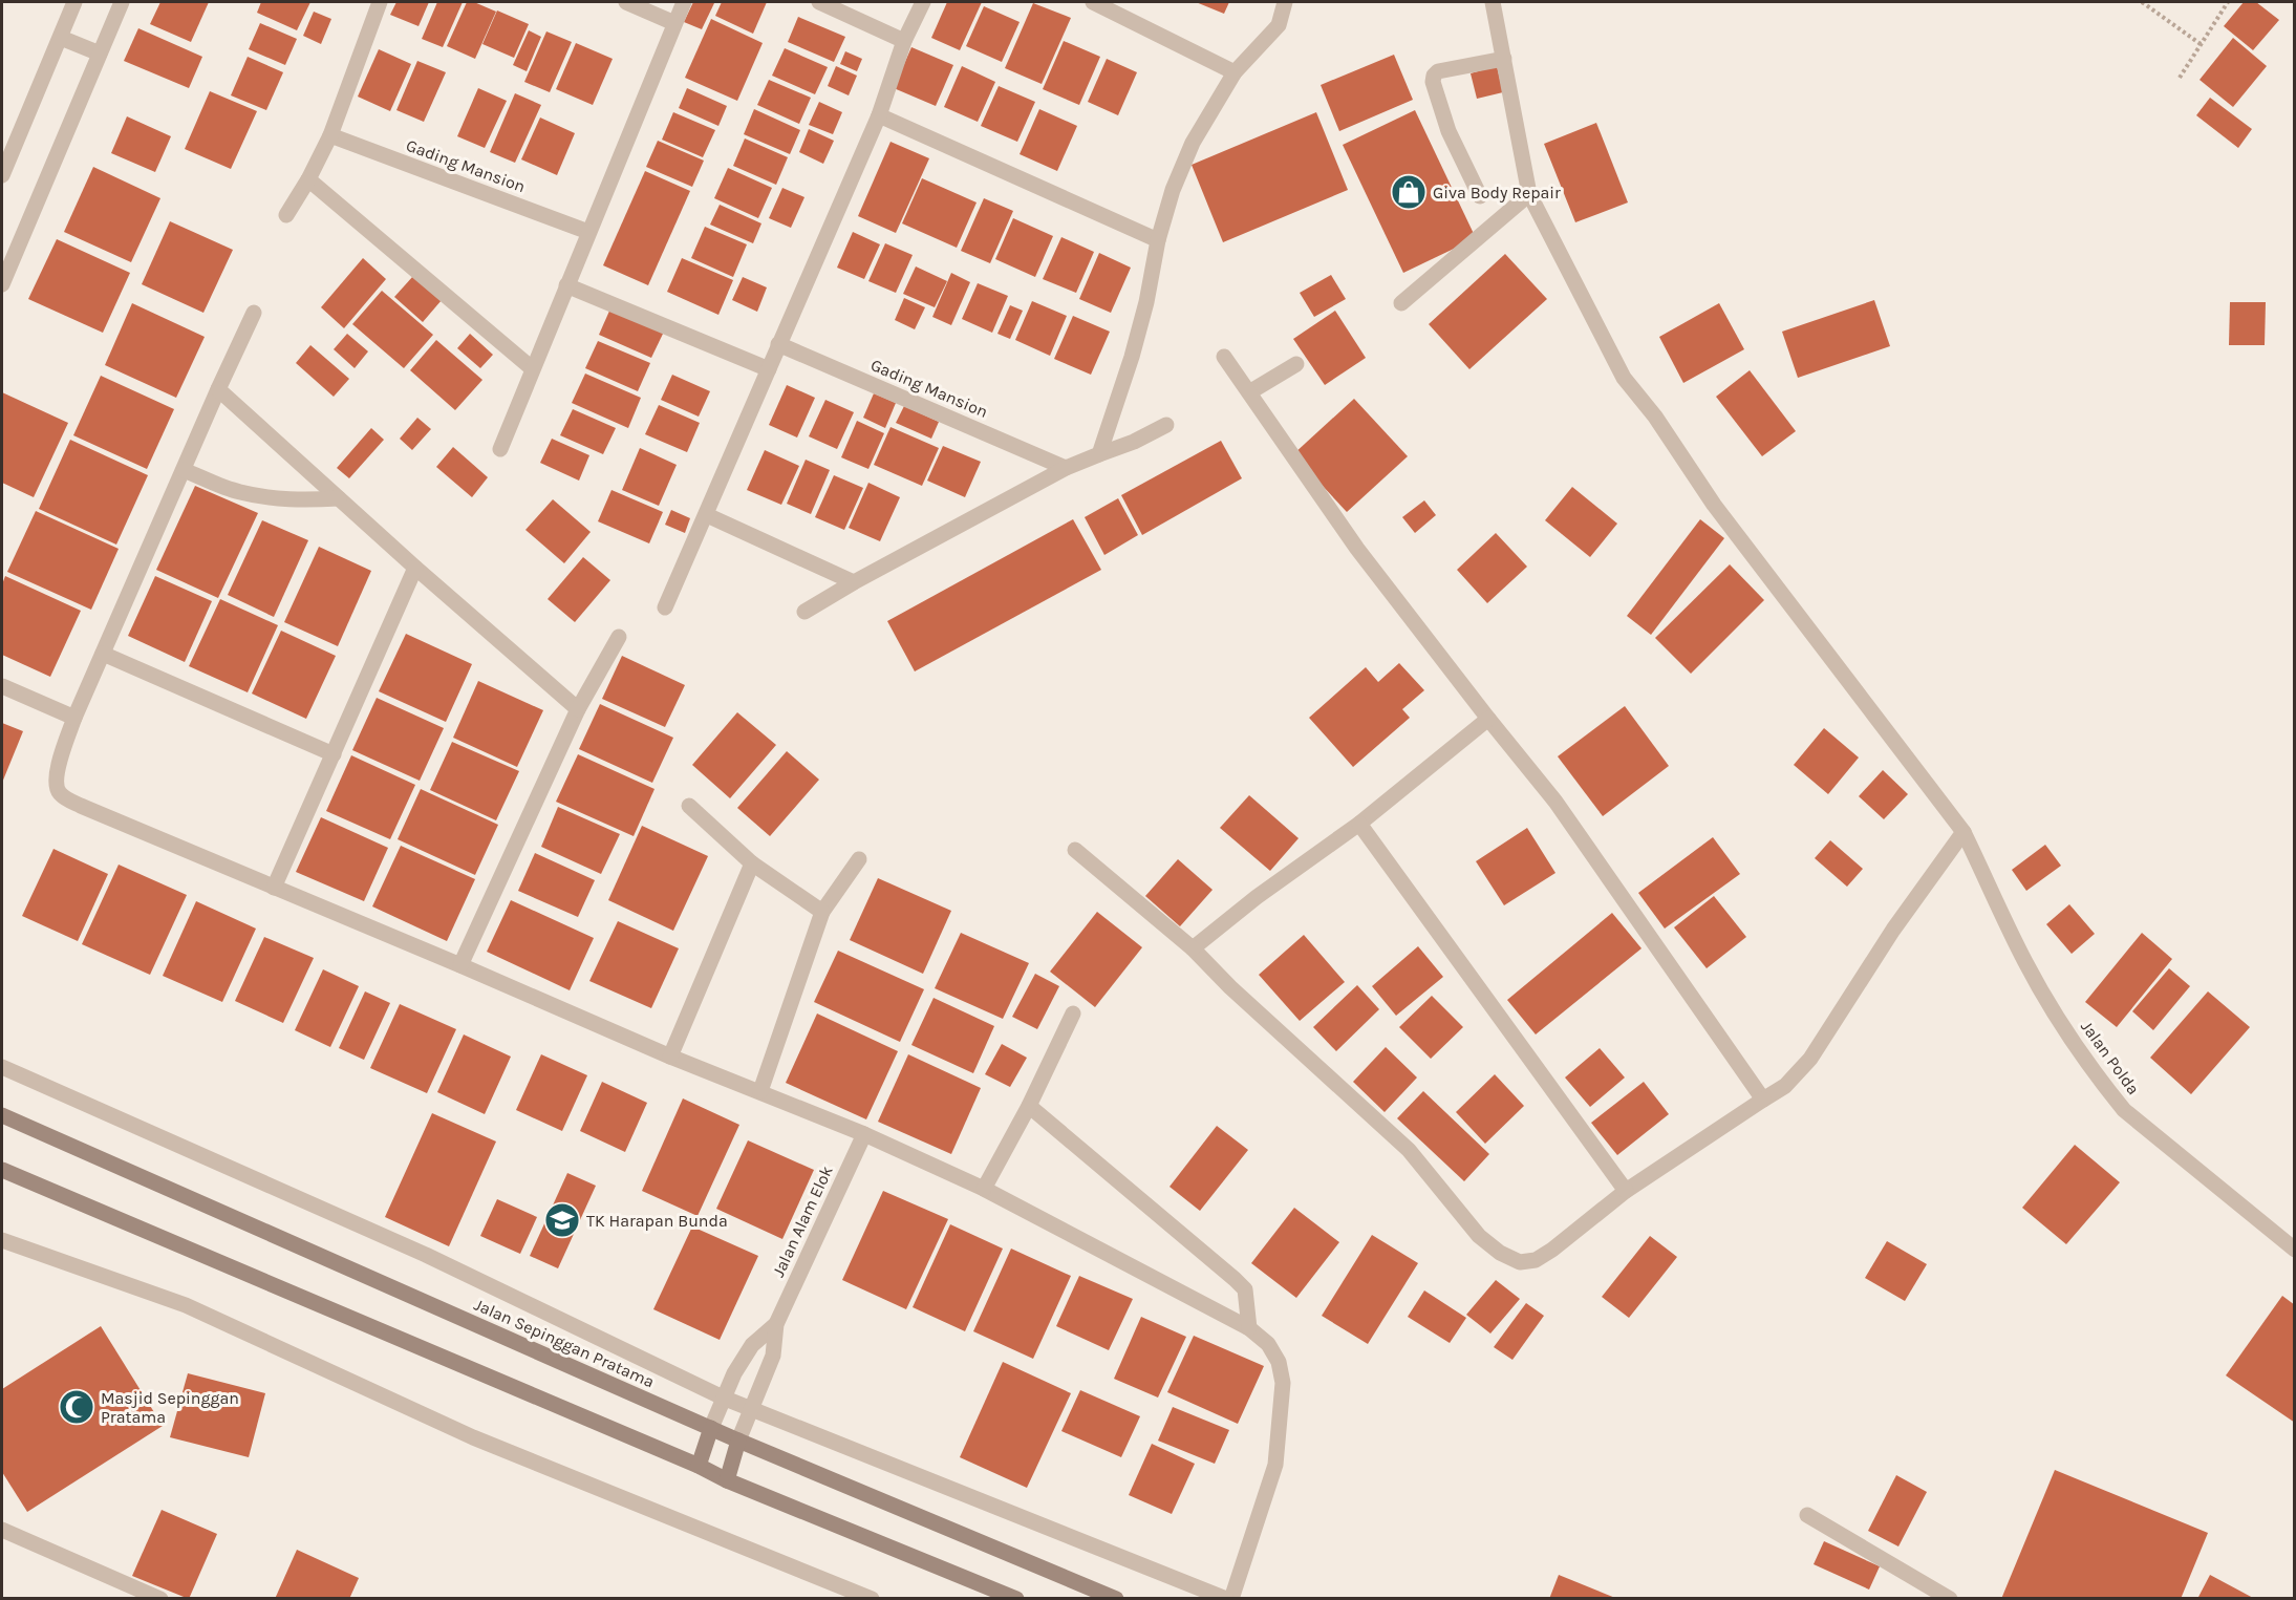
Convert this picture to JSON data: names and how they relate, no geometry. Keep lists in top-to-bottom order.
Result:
{
  "streets": {
    "street": [
      "Gading Mansion",
      "Jalan Polda",
      "Jalan Alam Elok",
      "Jalan Sepinggan Pratama"
    ]
  },
  "places": {
    "shop": ["Giva Body Repair"],
    "school or university": ["TK Harapan Bunda"],
    "mosque": ["Masjid Sepinggan Pratama"]
  }
}
